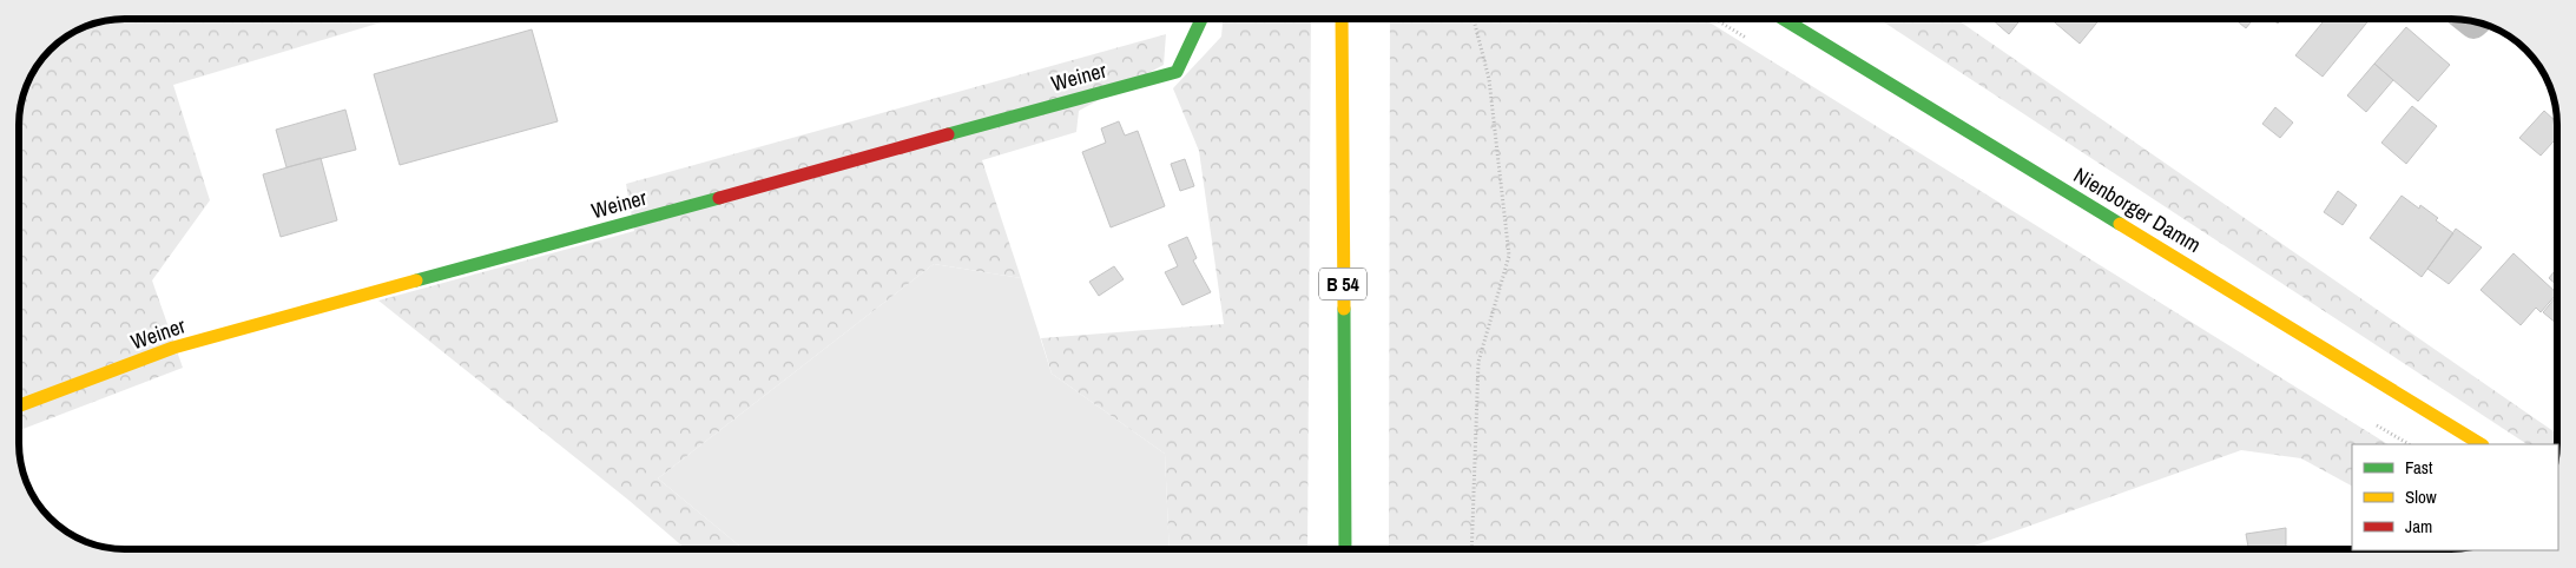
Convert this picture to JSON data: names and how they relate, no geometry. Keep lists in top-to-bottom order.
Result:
{
  "streets": {
    "main road": ["Weiner", "Nienborger Damm", "B 54"]
  },
  "legend": ["Fast", "Slow", "Jam"]
}
